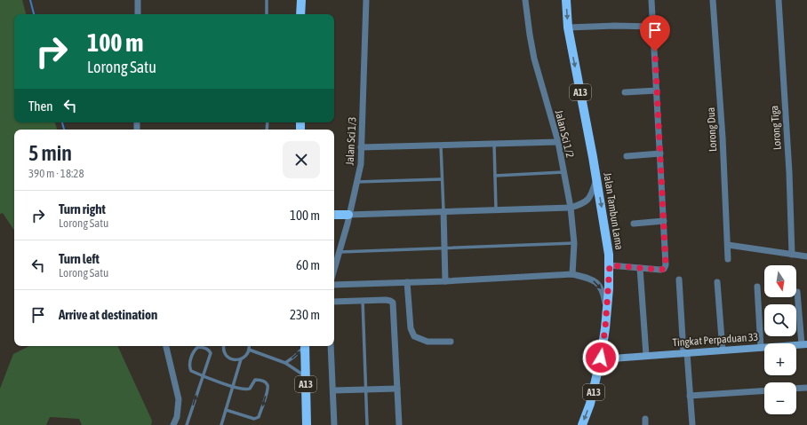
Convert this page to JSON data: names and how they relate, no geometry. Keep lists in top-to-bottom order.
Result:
{
  "streets": {
    "main road": ["A13", "Jalan Tambun Lama"],
    "street": [
      "Lorong Tiga",
      "Lorong Dua",
      "Jalan Sci 1/2",
      "Jalan Sci 1/3",
      "Tingkat Perpaduan 33"
    ]
  },
  "crossings": [
    ["Jalan Tambun Lama", "Tingkat Perpaduan 33"]
  ],
  "one_way": ["Jalan Tambun Lama"],
  "north": "bottom",
  "page": {
    "turn": ["100 m", "Lorong Satu"],
    "then": "Then",
    "heading": ["5 min", "390 m · 18:28"],
    "list": [
      {
        "name": "Turn right",
        "note": "Lorong Satu",
        "value": "100 m"
      },
      {
        "name": "Turn left",
        "note": "Lorong Satu",
        "value": "60 m"
      },
      {
        "name": "Arrive at destination",
        "value": "230 m"
      }
    ],
    "map_buttons": ["+", "−"]
  }
}
